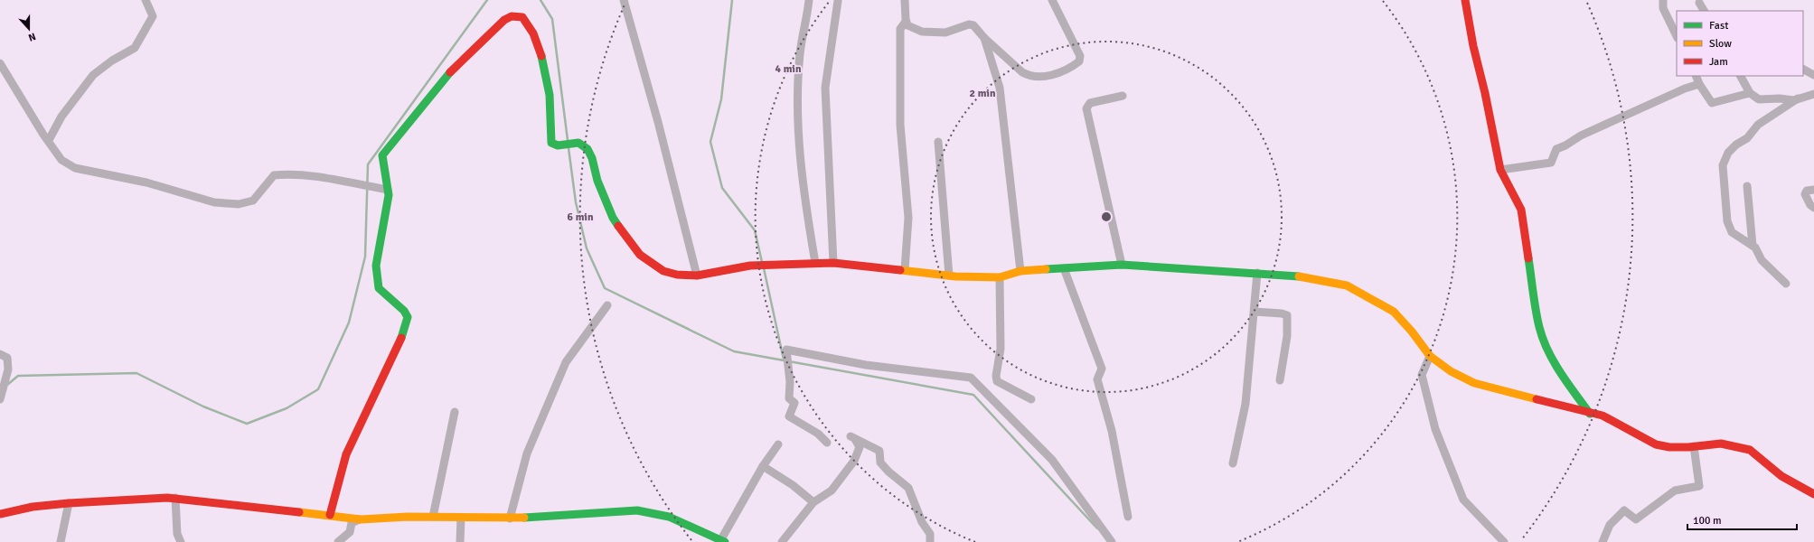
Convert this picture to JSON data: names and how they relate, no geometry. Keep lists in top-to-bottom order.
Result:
{
  "legend": ["Fast", "Slow", "Jam"],
  "scale_bar": "100 m",
  "north": "bottom",
  "rings": ["4 min", "2 min", "6 min"]
}
